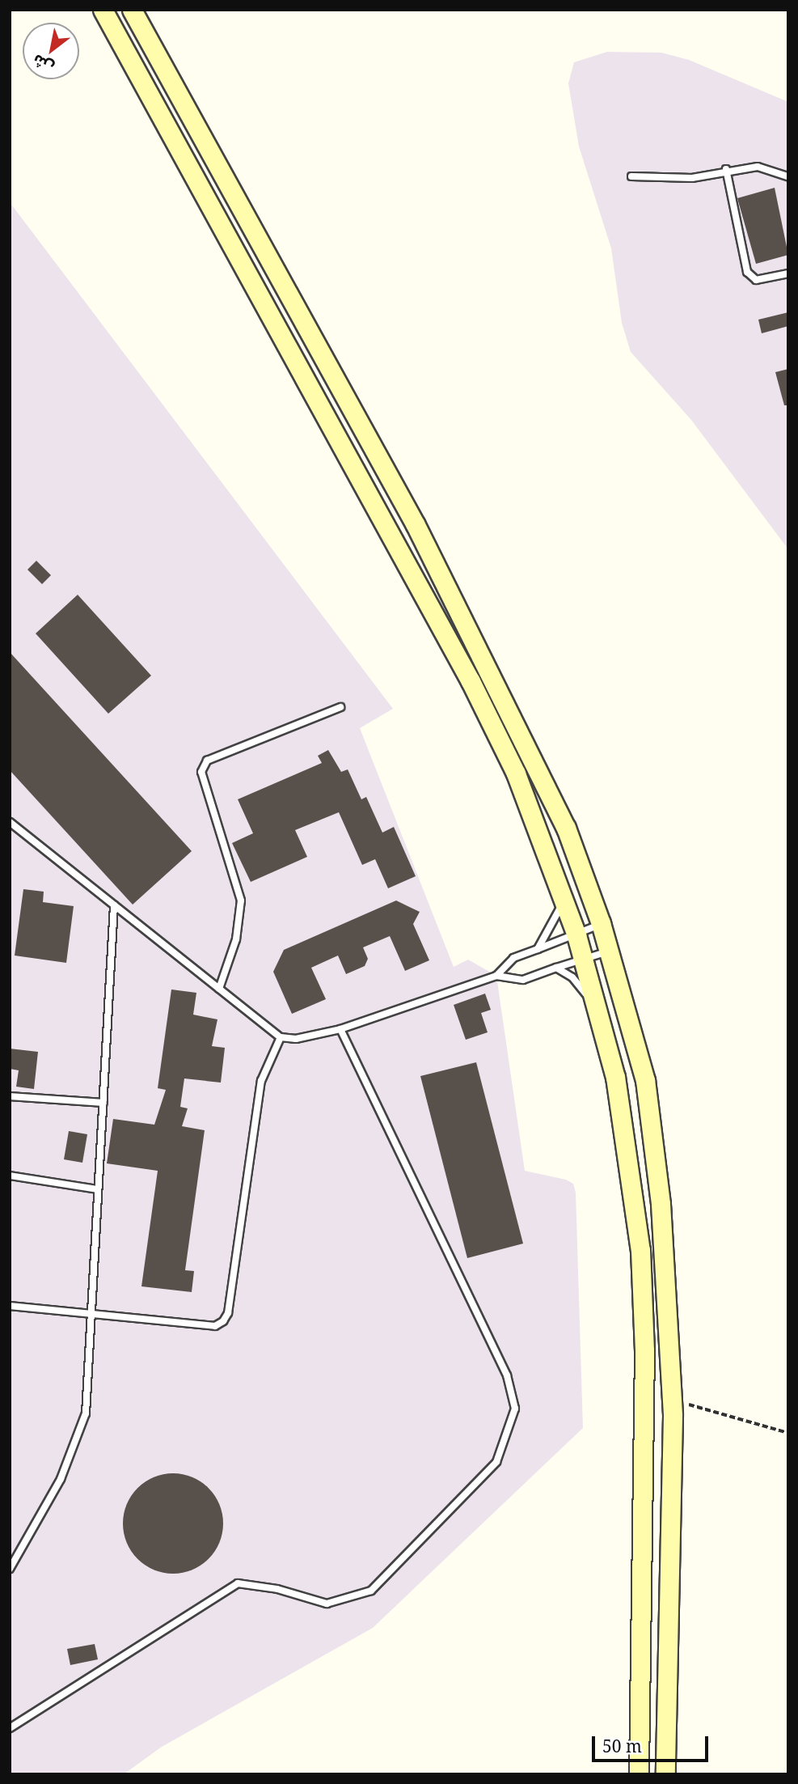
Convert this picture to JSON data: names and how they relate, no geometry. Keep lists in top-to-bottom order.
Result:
{
  "scale_bar": "50 m",
  "north": "bottom left"
}
